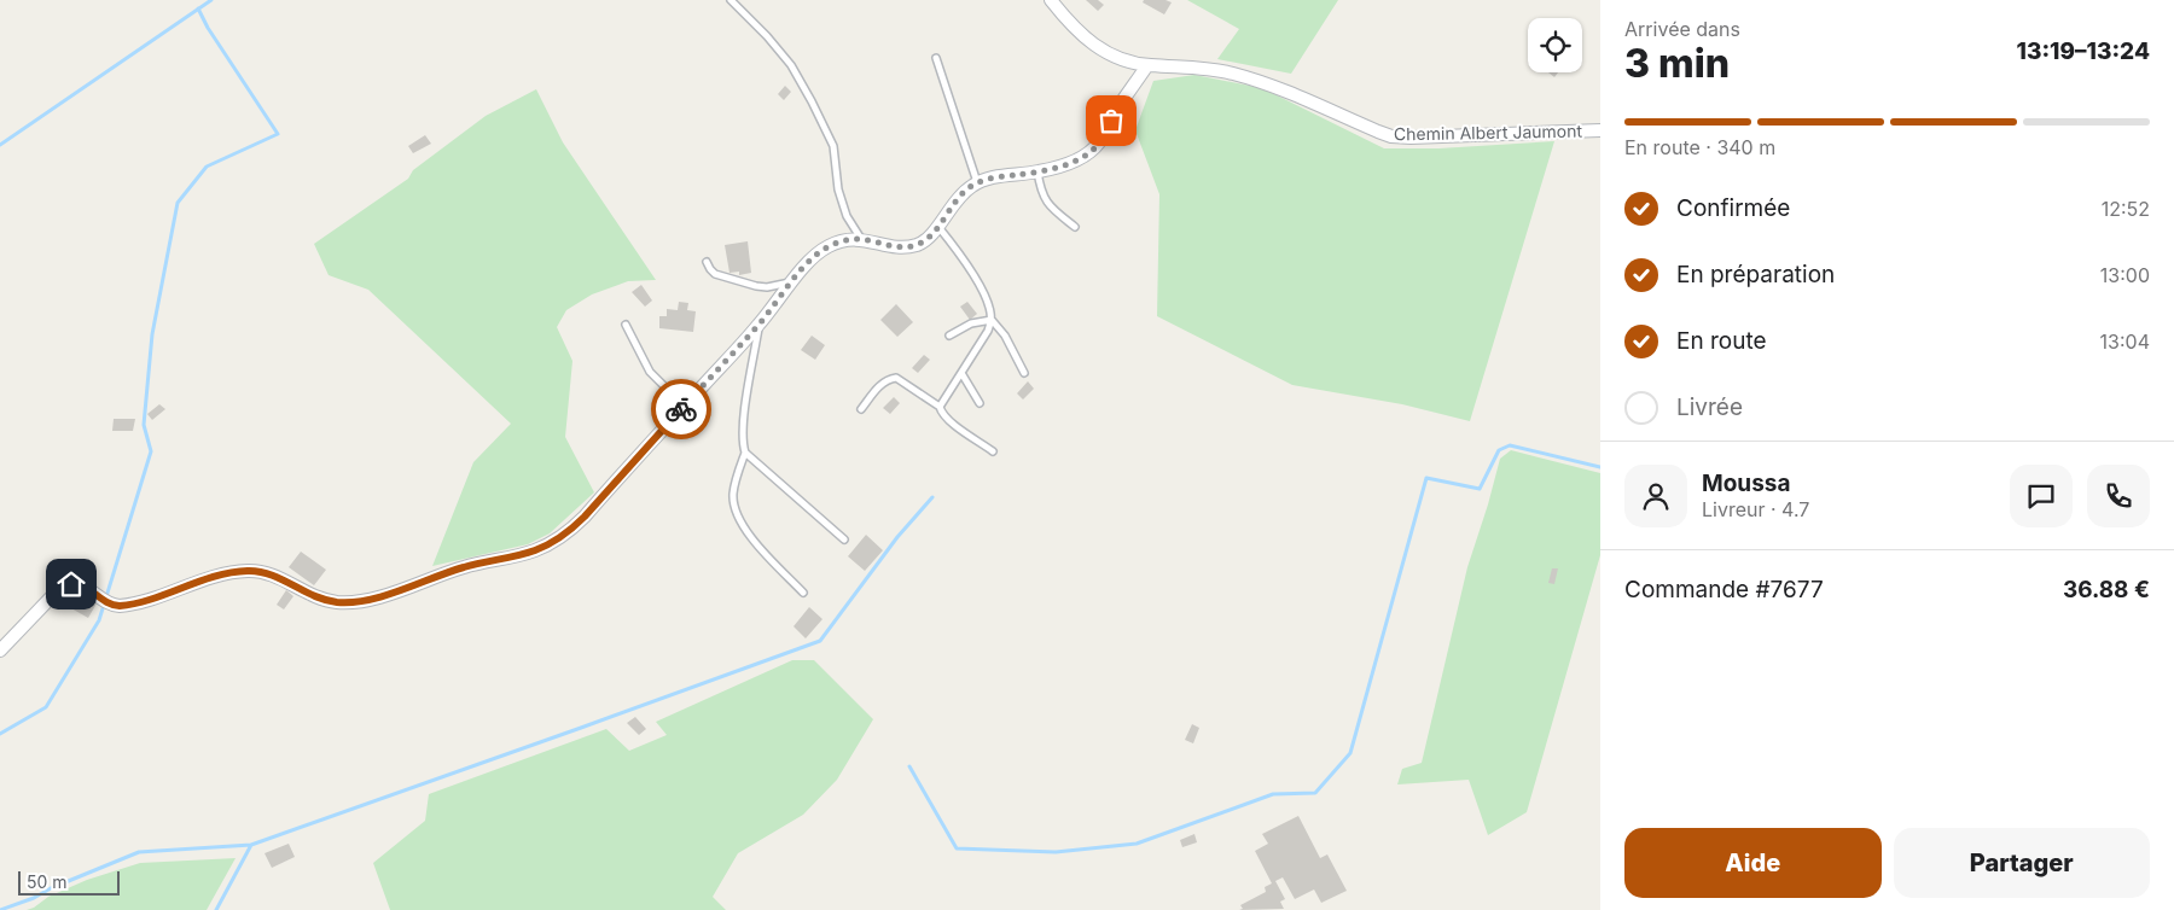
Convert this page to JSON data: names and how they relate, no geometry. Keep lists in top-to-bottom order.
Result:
{
  "streets": {
    "street": ["Chemin Albert Jaumont"]
  },
  "scale_bar": "50 m",
  "page": {
    "heading": ["3 min", "Arrivée dans", "13:19–13:24"],
    "panel": [
      "Moussa",
      "Livreur · 4.7",
      "Commande #7677",
      "36.88 €"
    ],
    "bar": "En route · 340 m",
    "list": [
      ["Confirmée", "12:52"],
      ["En préparation", "13:00"],
      ["En route", "13:04"],
      "Livrée"
    ],
    "buttons": ["Aide", "Partager"],
    "scale": "50 m"
  }
}
